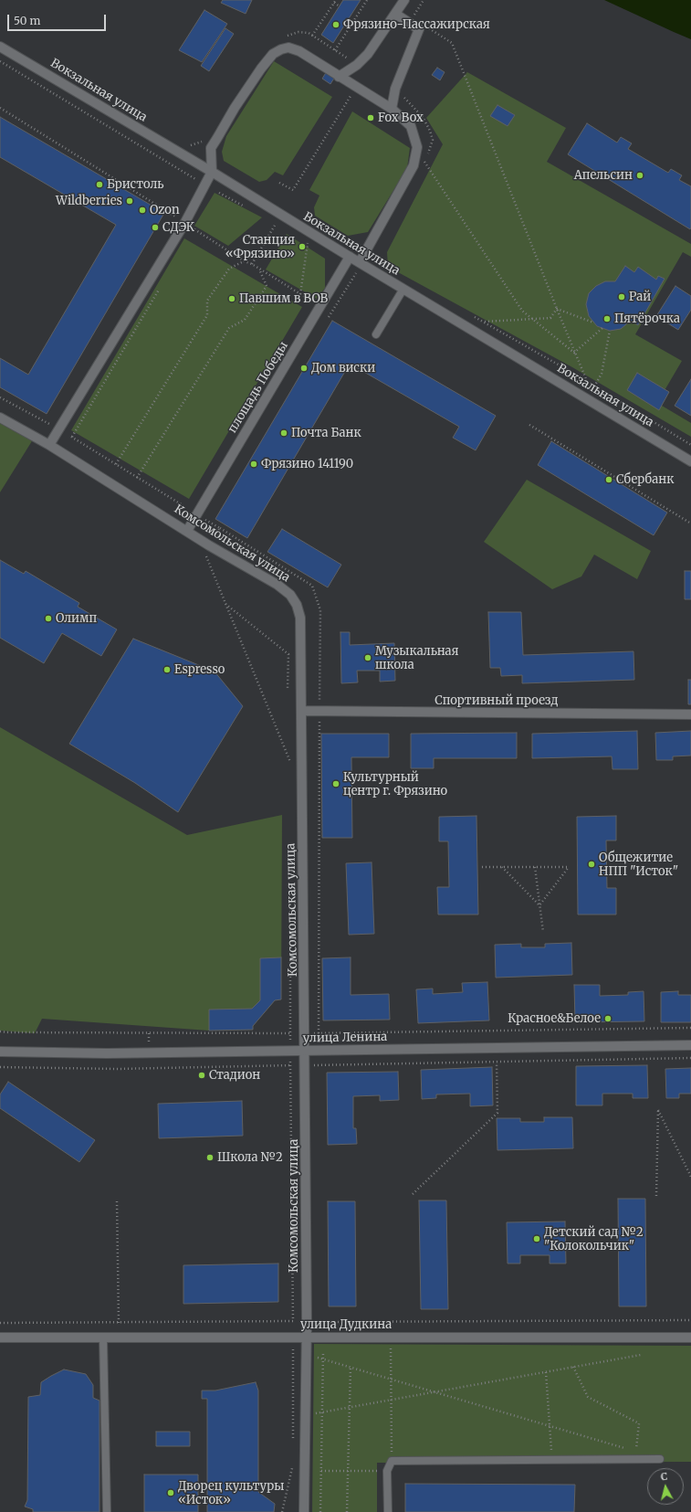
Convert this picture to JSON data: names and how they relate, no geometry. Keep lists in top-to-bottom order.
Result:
{
  "streets": {
    "street": [
      "Вокзальная улица",
      "площадь Победы",
      "Комсомольская улица",
      "Спортивный проезд",
      "улица Ленина",
      "улица Дудкина"
    ]
  },
  "crossings": [
    ["Вокзальная улица", "площадь Победы"],
    ["площадь Победы", "Комсомольская улица"],
    ["Комсомольская улица", "Спортивный проезд"],
    ["Комсомольская улица", "улица Ленина"],
    ["Комсомольская улица", "улица Дудкина"]
  ],
  "places": [
    "Фрязино-Пассажирская",
    "Fox Box",
    "Апельсин",
    "Бристоль",
    "Wildberries",
    "Ozon",
    "СДЭК",
    "Станция «Фрязино»",
    "Рай",
    "Павшим в ВОВ",
    "Пятёрочка",
    "Дом виски",
    "Почта Банк",
    "Фрязино 141190",
    "Сбербанк",
    "Олимп",
    "Музыкальная школа",
    "Espresso",
    "Культурный центр г. Фрязино",
    "Общежитие НПП \"Исток\"",
    "Красное&Белое",
    "Стадион",
    "Школа №2",
    "Детский сад №2 \"Колокольчик\"",
    "Дворец культуры «Исток»"
  ],
  "scale_bar": "50 m",
  "north": "top"
}
